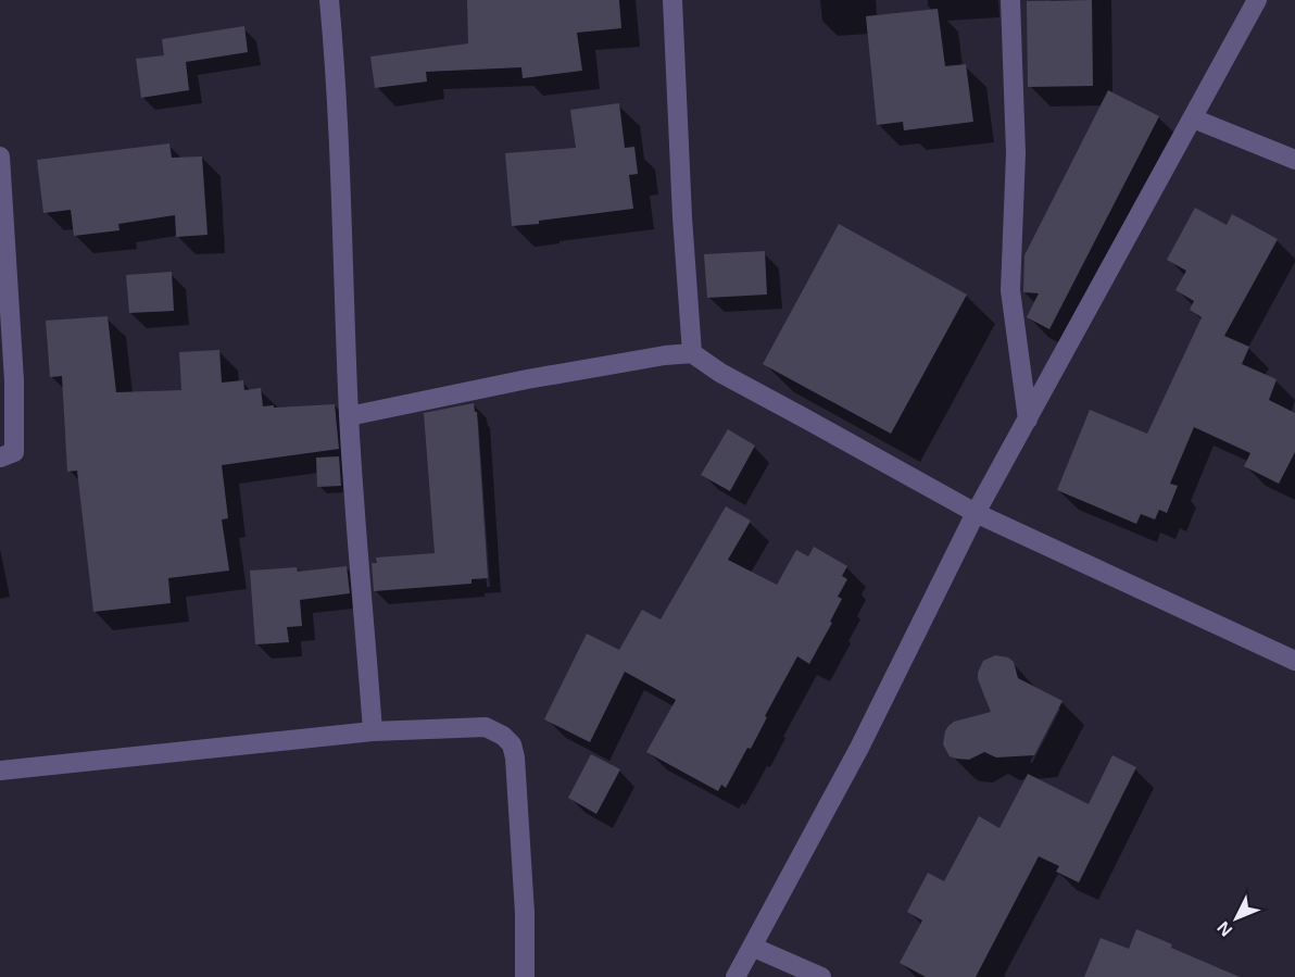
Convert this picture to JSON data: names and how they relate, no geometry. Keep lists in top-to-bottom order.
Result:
{
  "north": "bottom left"
}
